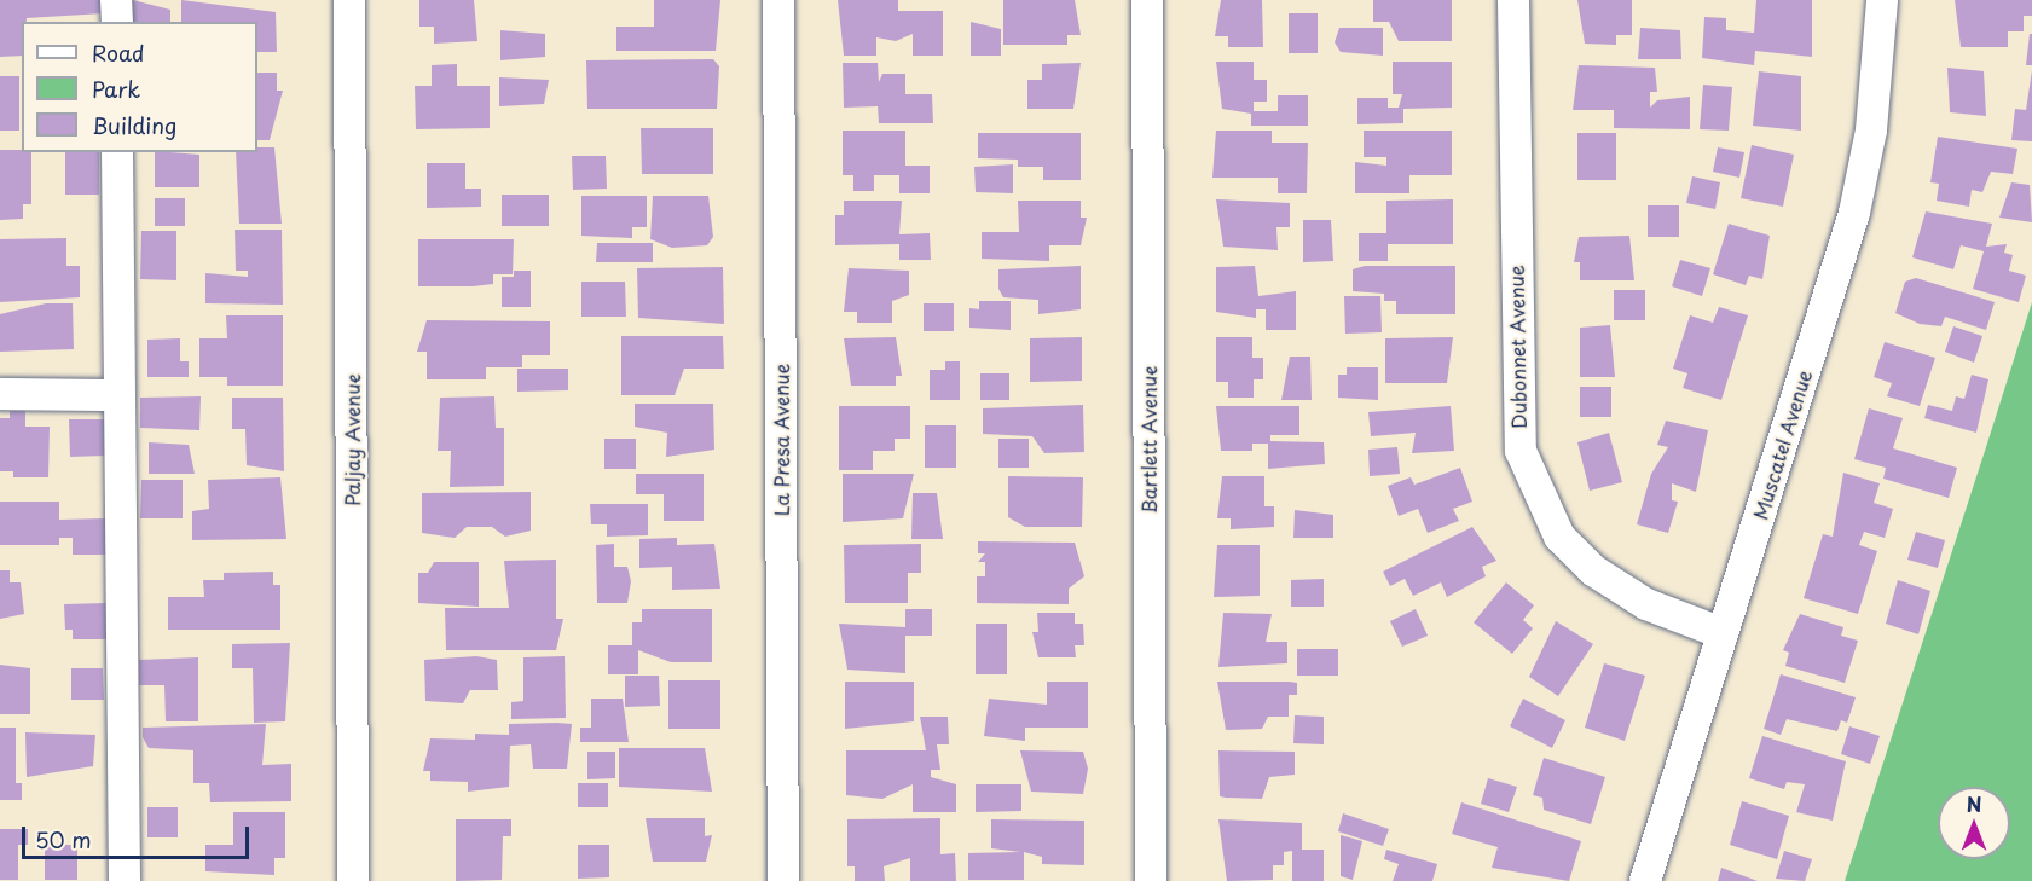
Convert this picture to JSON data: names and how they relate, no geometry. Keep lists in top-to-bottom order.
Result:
{
  "streets": {
    "street": [
      "Dubonnet Avenue",
      "Paljay Avenue",
      "La Presa Avenue",
      "Bartlett Avenue",
      "Muscatel Avenue"
    ]
  },
  "crossings": [
    ["Dubonnet Avenue", "Muscatel Avenue"]
  ],
  "legend": ["Road", "Park", "Building"],
  "scale_bar": "50 m",
  "north": "top"
}
